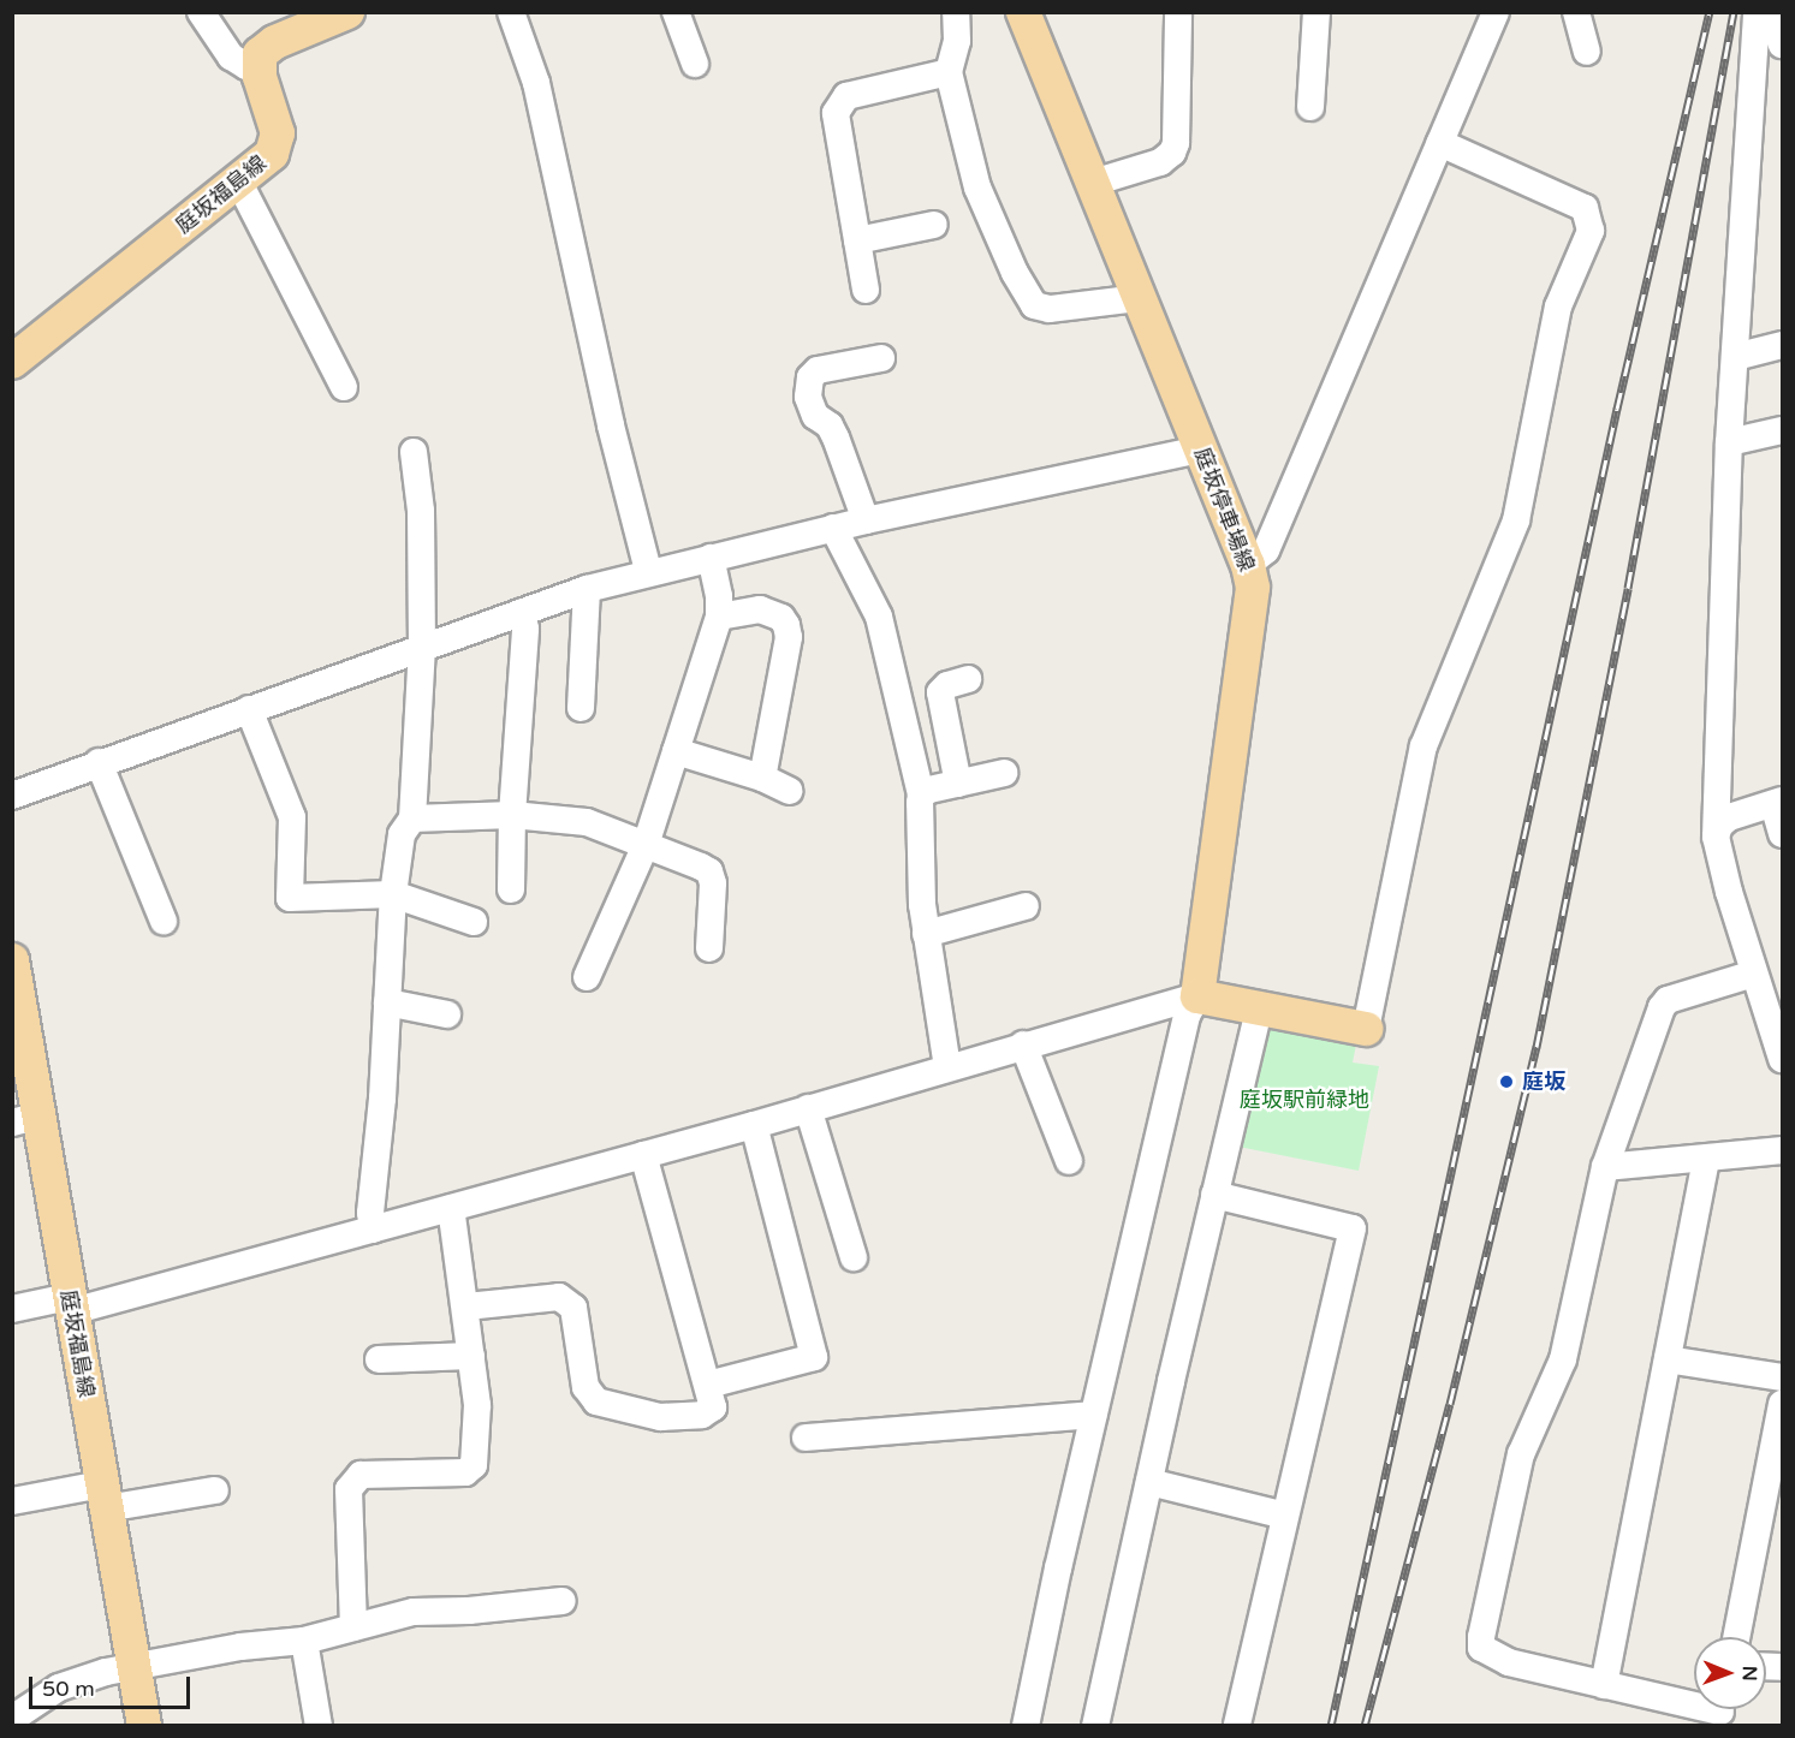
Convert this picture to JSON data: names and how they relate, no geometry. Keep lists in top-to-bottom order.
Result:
{
  "streets": {
    "main road": ["庭坂福島線", "庭坂停車場線"]
  },
  "parks": ["庭坂駅前緑地"],
  "places": ["庭坂"],
  "scale_bar": "50 m",
  "north": "right"
}
